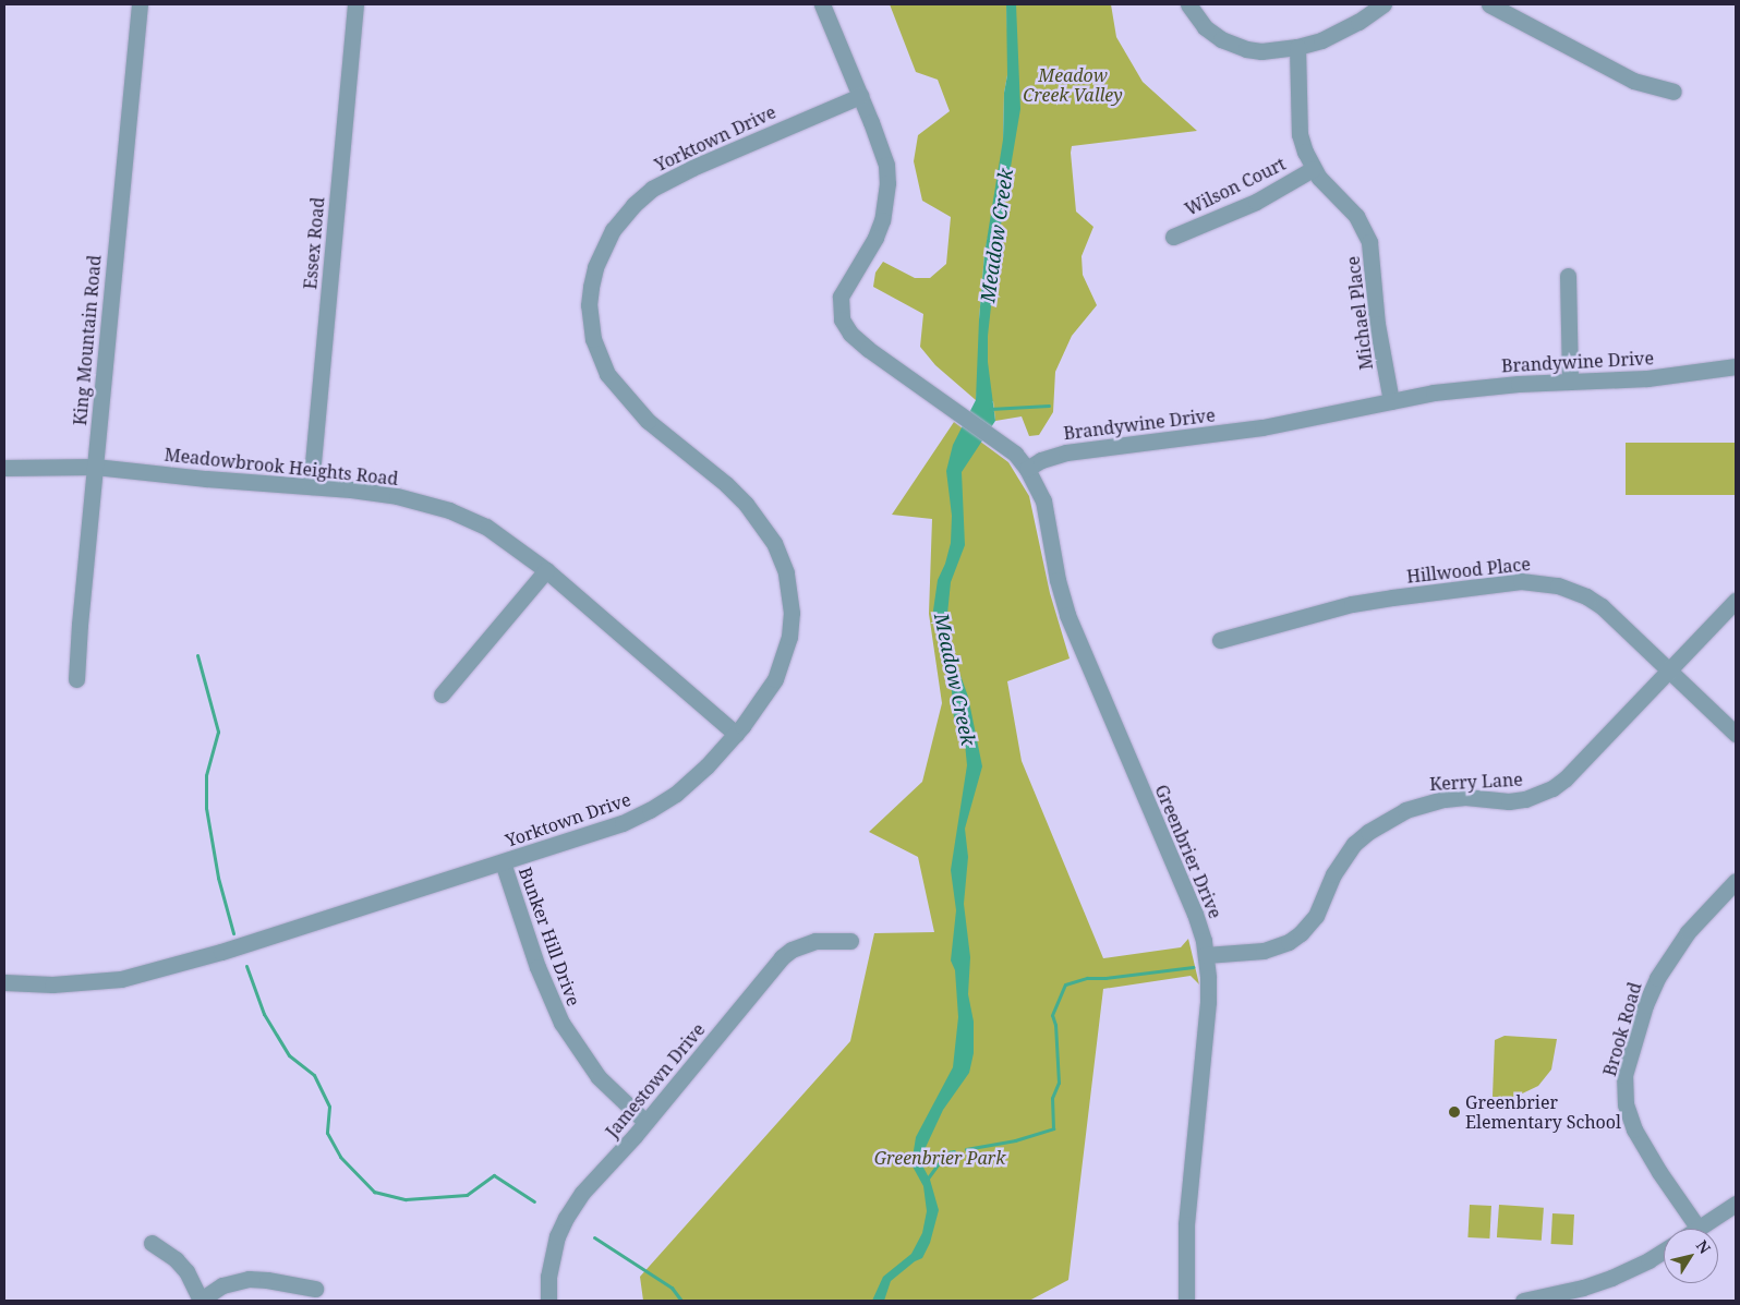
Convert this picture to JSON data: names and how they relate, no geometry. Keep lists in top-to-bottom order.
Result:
{
  "streets": {
    "street": [
      "Yorktown Drive",
      "Wilson Court",
      "Essex Road",
      "Michael Place",
      "King Mountain Road",
      "Brandywine Drive",
      "Meadowbrook Heights Road",
      "Hillwood Place",
      "Kerry Lane",
      "Greenbrier Drive",
      "Bunker Hill Drive",
      "Brook Road",
      "Jamestown Drive"
    ]
  },
  "crossings": [
    ["Yorktown Drive", "Meadowbrook Heights Road"],
    ["Yorktown Drive", "Bunker Hill Drive"],
    ["Wilson Court", "Michael Place"],
    ["Essex Road", "Meadowbrook Heights Road"],
    ["Michael Place", "Brandywine Drive"],
    ["King Mountain Road", "Meadowbrook Heights Road"],
    ["Brandywine Drive", "Greenbrier Drive"],
    ["Hillwood Place", "Kerry Lane"],
    ["Kerry Lane", "Greenbrier Drive"],
    ["Bunker Hill Drive", "Jamestown Drive"]
  ],
  "water": ["Meadow Creek"],
  "parks": ["Meadow Creek Valley", "Greenbrier Park"],
  "places": ["Greenbrier Elementary School"],
  "north": "top right"
}
